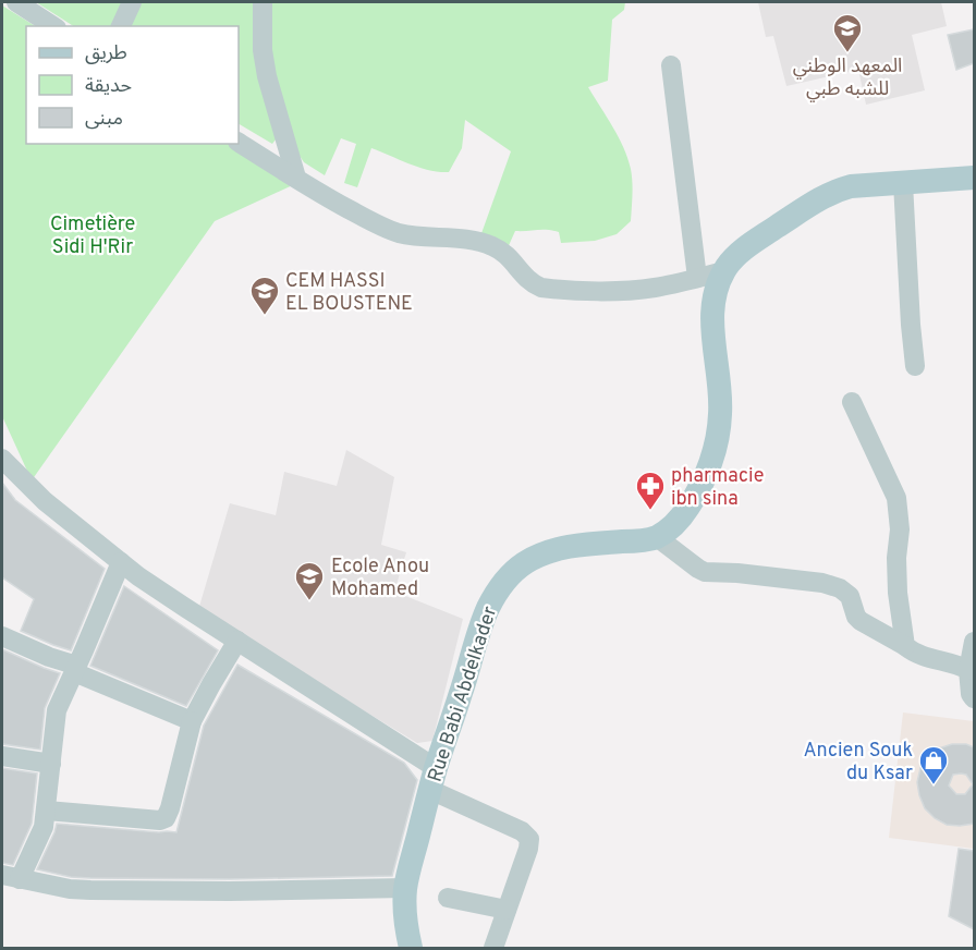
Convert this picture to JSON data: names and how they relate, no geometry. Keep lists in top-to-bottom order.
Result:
{
  "streets": {
    "main road": ["Rue Babi Abdelkader"]
  },
  "parks": ["Cimetière Sidi H'Rir"],
  "places": {
    "school or university": ["المعهد الوطني للشبه طبي", "CEM HASSI EL BOUSTENE", "Ecole Anou Mohamed"],
    "pharmacy": ["pharmacie ibn sina"],
    "shop": ["Ancien Souk du Ksar"]
  },
  "legend": ["طريق", "حديقة", "مبنى"]
}
